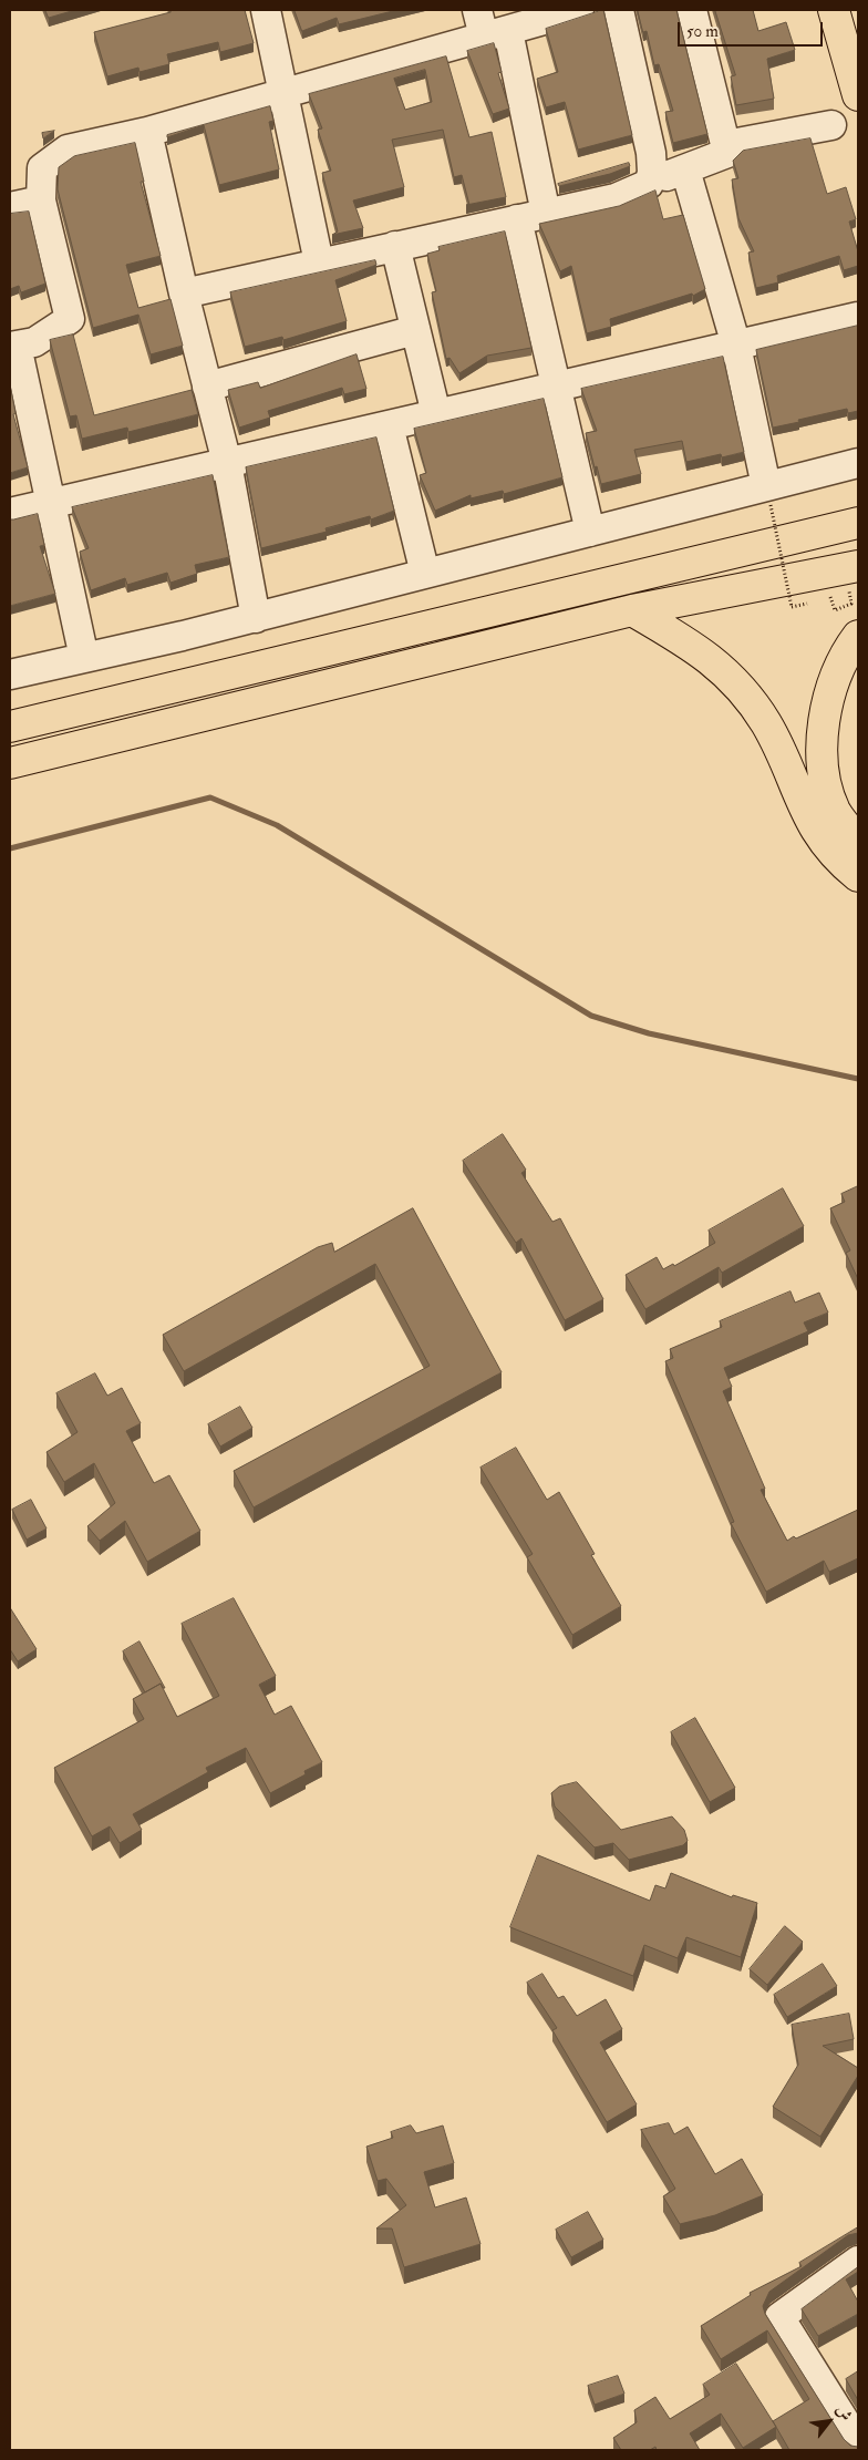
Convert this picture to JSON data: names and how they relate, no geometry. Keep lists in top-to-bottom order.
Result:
{
  "scale_bar": "50 m",
  "north": "top right"
}
